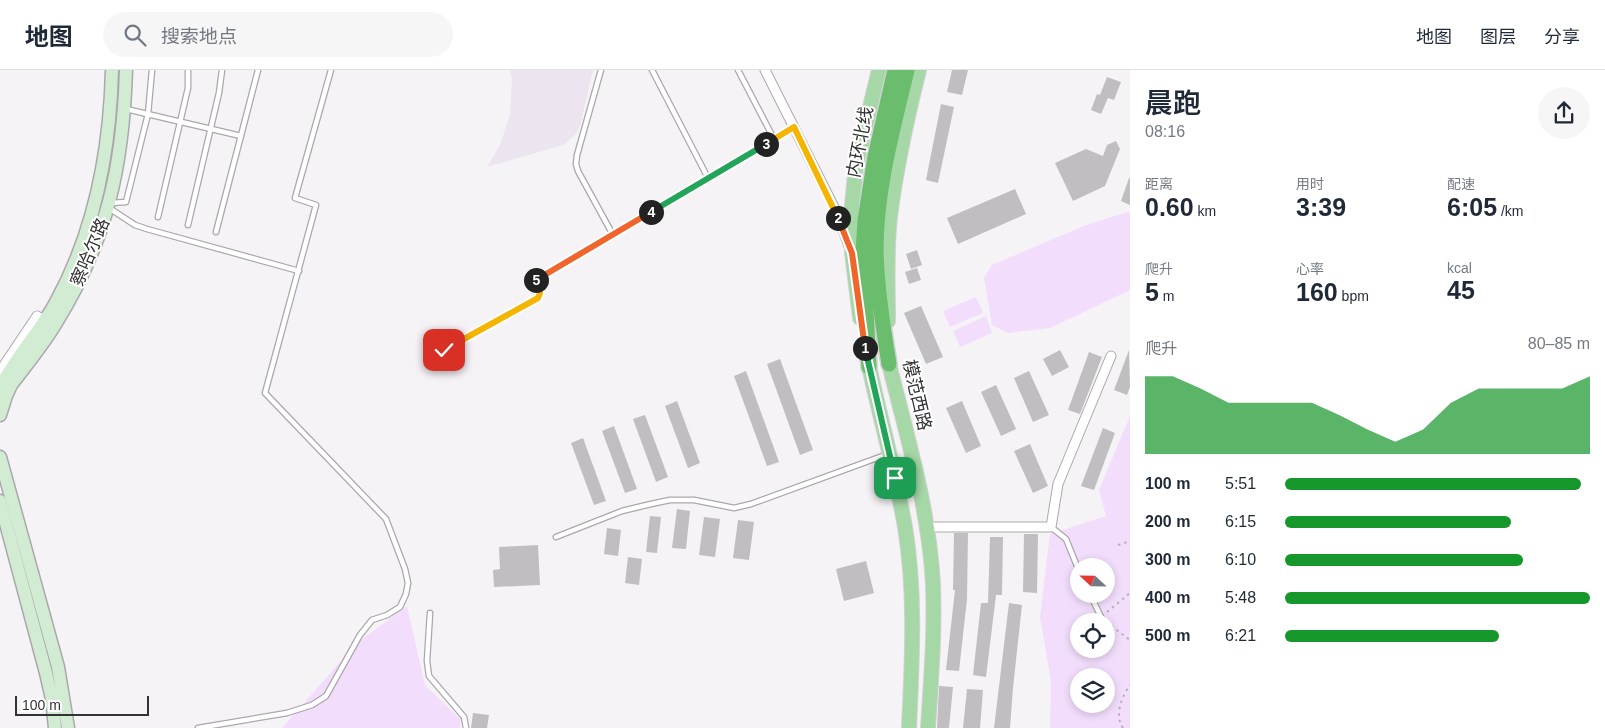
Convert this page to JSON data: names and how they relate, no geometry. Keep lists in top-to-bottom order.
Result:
{
  "streets": {
    "highway": ["内环北线"],
    "main road": ["察哈尔路", "模范西路"]
  },
  "crossings": [
    ["内环北线", "模范西路"]
  ],
  "scale_bar": "100 m",
  "north": "left",
  "page": {
    "header": "地图",
    "search": "搜索地点",
    "nav": ["地图", "图层", "分享"],
    "heading": ["晨跑", "08:16"],
    "pins": [
      "3",
      "4",
      "2",
      "5",
      "1"
    ],
    "stats": [
      ["距离", "0.60 km"],
      ["用时", "3:39"],
      ["配速", "6:05 /km"],
      ["爬升", "5 m"],
      ["心率", "160 bpm"],
      ["kcal", "45"]
    ],
    "chart": ["爬升", "80–85 m"],
    "list": [
      {
        "name": "100 m",
        "note": "5:51"
      },
      {
        "name": "200 m",
        "note": "6:15"
      },
      {
        "name": "300 m",
        "note": "6:10"
      },
      {
        "name": "400 m",
        "note": "5:48"
      },
      {
        "name": "500 m",
        "note": "6:21"
      }
    ],
    "scale": "100 m"
  }
}
